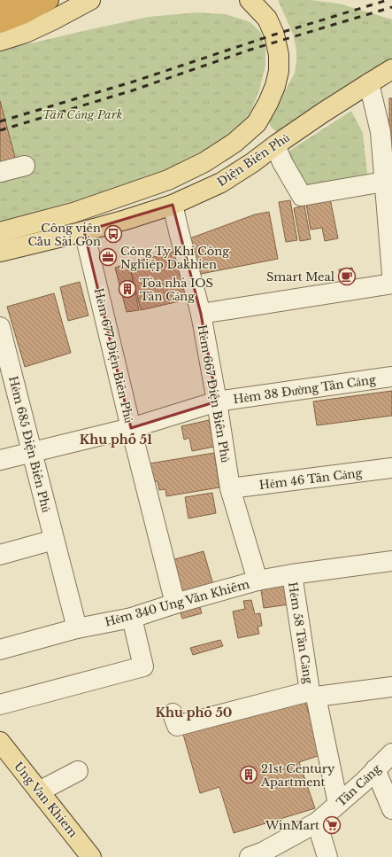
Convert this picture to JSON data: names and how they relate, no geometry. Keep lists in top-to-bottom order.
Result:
{
  "streets": {
    "main road": ["Điện Biên Phủ", "Ung Van Khiem"],
    "street": [
      "Hẻm 677 Điện Biên Phủ",
      "Hẻm 38 Đường Tân Cảng",
      "Hẻm 667 Điện Biên Phủ",
      "Hẻm 685 Điện Biên Phủ",
      "Hẻm 46 Tân Cảng",
      "Hẻm 340 Ung Văn Khiêm",
      "Hẻm 58 Tân Cảng",
      "Tân Cảng"
    ]
  },
  "crossings": [
    ["Điện Biên Phủ", "Hẻm 677 Điện Biên Phủ"],
    ["Điện Biên Phủ", "Hẻm 667 Điện Biên Phủ"],
    ["Hẻm 677 Điện Biên Phủ", "Hẻm 38 Đường Tân Cảng"],
    ["Hẻm 677 Điện Biên Phủ", "Hẻm 340 Ung Văn Khiêm"],
    ["Hẻm 38 Đường Tân Cảng", "Hẻm 667 Điện Biên Phủ"],
    ["Hẻm 38 Đường Tân Cảng", "Hẻm 685 Điện Biên Phủ"],
    ["Hẻm 667 Điện Biên Phủ", "Hẻm 46 Tân Cảng"],
    ["Hẻm 667 Điện Biên Phủ", "Hẻm 340 Ung Văn Khiêm"],
    ["Hẻm 685 Điện Biên Phủ", "Hẻm 340 Ung Văn Khiêm"],
    ["Hẻm 340 Ung Văn Khiêm", "Hẻm 58 Tân Cảng"],
    ["Hẻm 58 Tân Cảng", "Tân Cảng"]
  ],
  "districts": ["Khu phố 51", "Khu phố 50"],
  "parks": ["Tân Cảng Park"],
  "places": {
    "bus stop": ["Công viên Cầu Sài Gòn"],
    "office": ["Công Ty Khí Công Nghiệp Dakhien"],
    "cafe": ["Smart Meal"],
    "building": ["Tòa nhà IOS Tân Cảng", "21st Century Apartment"],
    "supermarket": ["WinMart"]
  }
}
